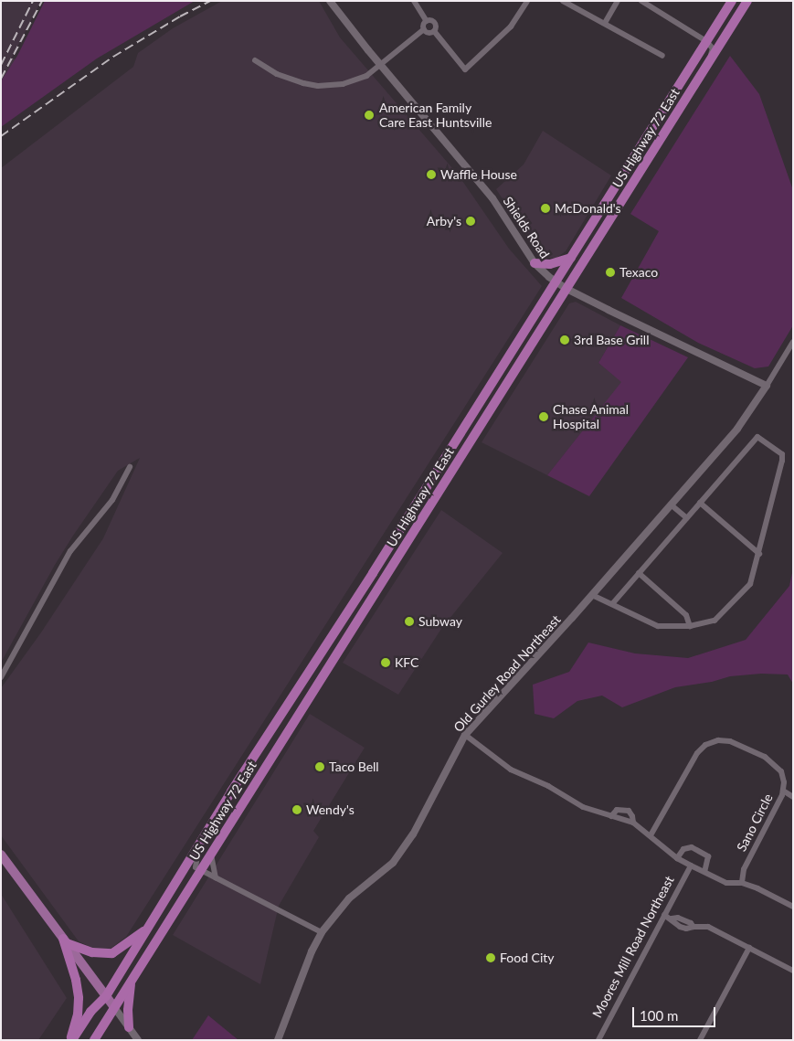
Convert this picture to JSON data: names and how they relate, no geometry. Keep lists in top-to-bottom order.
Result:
{
  "streets": {
    "highway": ["US Highway 72 East"],
    "street": [
      "Shields Road",
      "Old Gurley Road Northeast",
      "Sano Circle",
      "Moores Mill Road Northeast"
    ]
  },
  "crossings": [
    ["US Highway 72 East", "Shields Road"],
    ["Shields Road", "Old Gurley Road Northeast"]
  ],
  "places": [
    "American Family Care East Huntsville",
    "Waffle House",
    "McDonald's",
    "Arby's",
    "Texaco",
    "3rd Base Grill",
    "Chase Animal Hospital",
    "Subway",
    "KFC",
    "Taco Bell",
    "Wendy's",
    "Food City"
  ],
  "scale_bar": "100 m"
}
